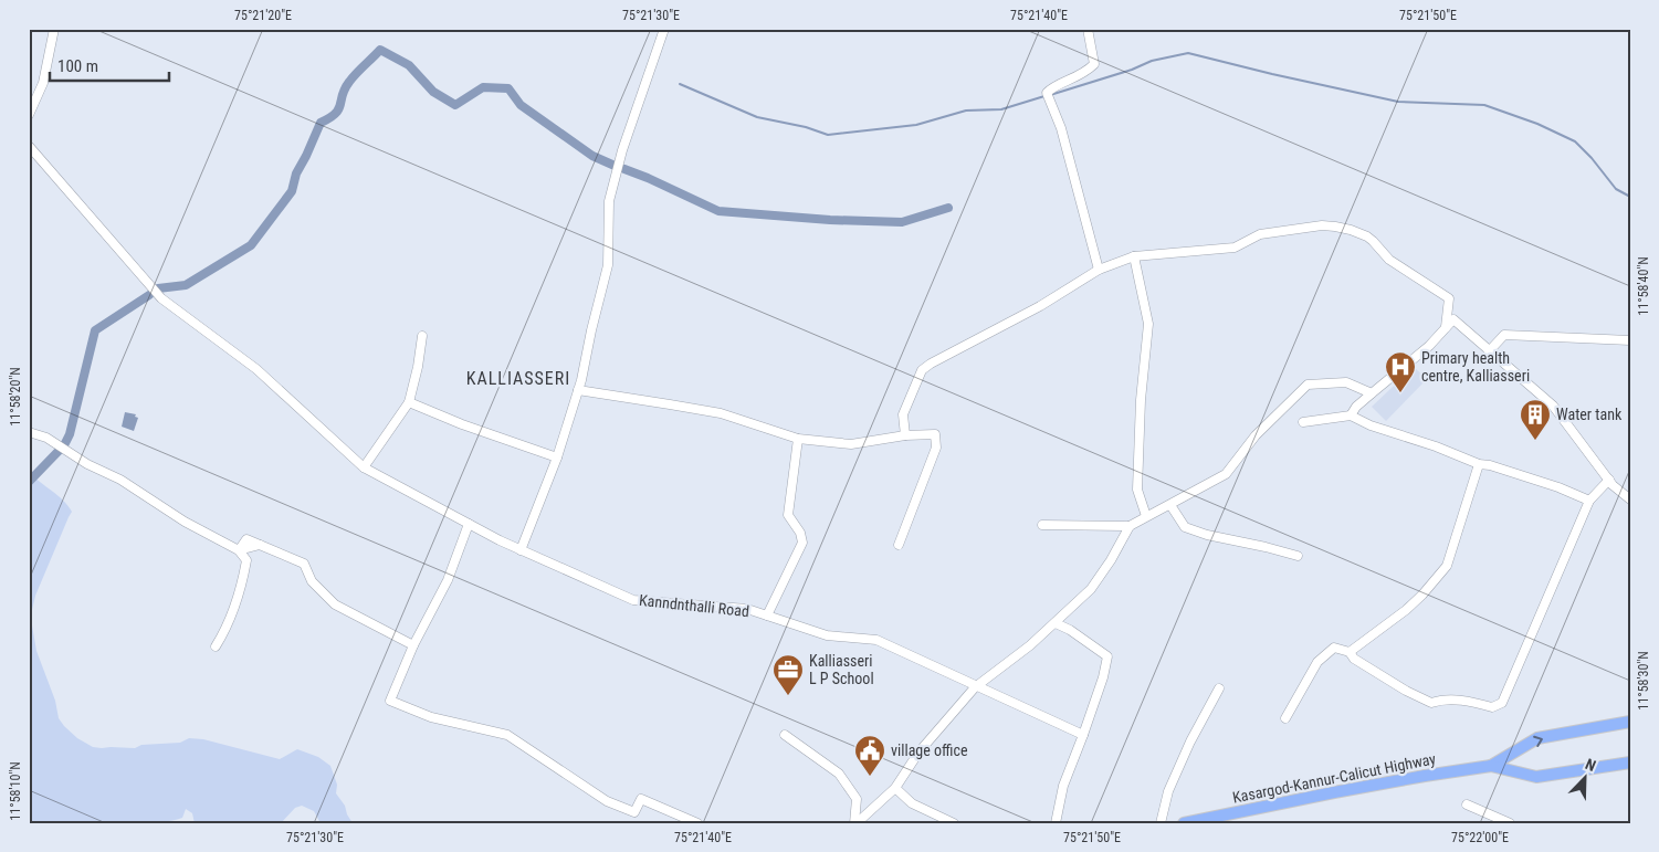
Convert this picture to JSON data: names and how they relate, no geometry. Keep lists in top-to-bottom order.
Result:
{
  "streets": {
    "highway": ["Kasargod-Kannur-Calicut Highway"],
    "street": ["Kanndnthalli Road"]
  },
  "districts": ["KALLIASSERI"],
  "places": {
    "hospital": ["Primary health centre, Kalliasseri"],
    "building": ["Water tank"],
    "office": ["Kalliasseri L P School"],
    "public building": ["village office"]
  },
  "scale_bar": "100 m",
  "north": "top right",
  "coordinates": [
    "75°21'20\"E",
    "75°21'30\"E",
    "75°21'40\"E",
    "75°21'50\"E",
    "11°58'40\"N",
    "11°58'20\"N",
    "11°58'30\"N",
    "11°58'10\"N",
    "75°22'00\"E"
  ]
}
